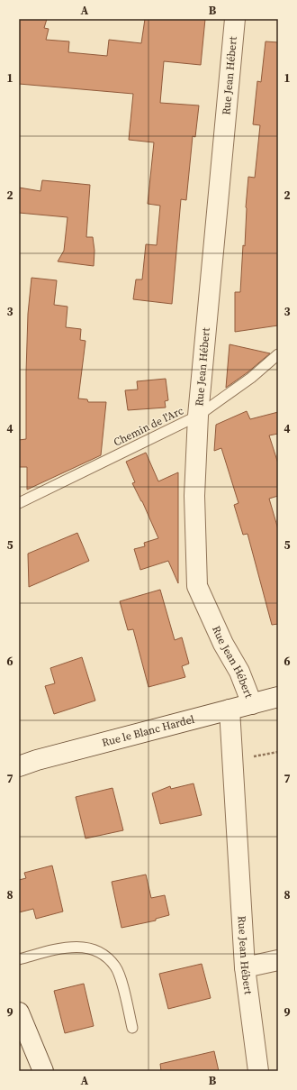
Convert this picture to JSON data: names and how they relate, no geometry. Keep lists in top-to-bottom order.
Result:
{
  "streets": {
    "street": ["Rue Jean Hébert", "Rue le Blanc Hardel"],
    "lane": ["Chemin de l'Arc"]
  },
  "crossings": [
    ["Rue Jean Hébert", "Chemin de l'Arc"],
    ["Rue Jean Hébert", "Rue le Blanc Hardel"]
  ],
  "grid": {
    "columns": ["A", "B"],
    "rows": [
      "1",
      "2",
      "3",
      "4",
      "5",
      "6",
      "7",
      "8",
      "9"
    ]
  }
}
